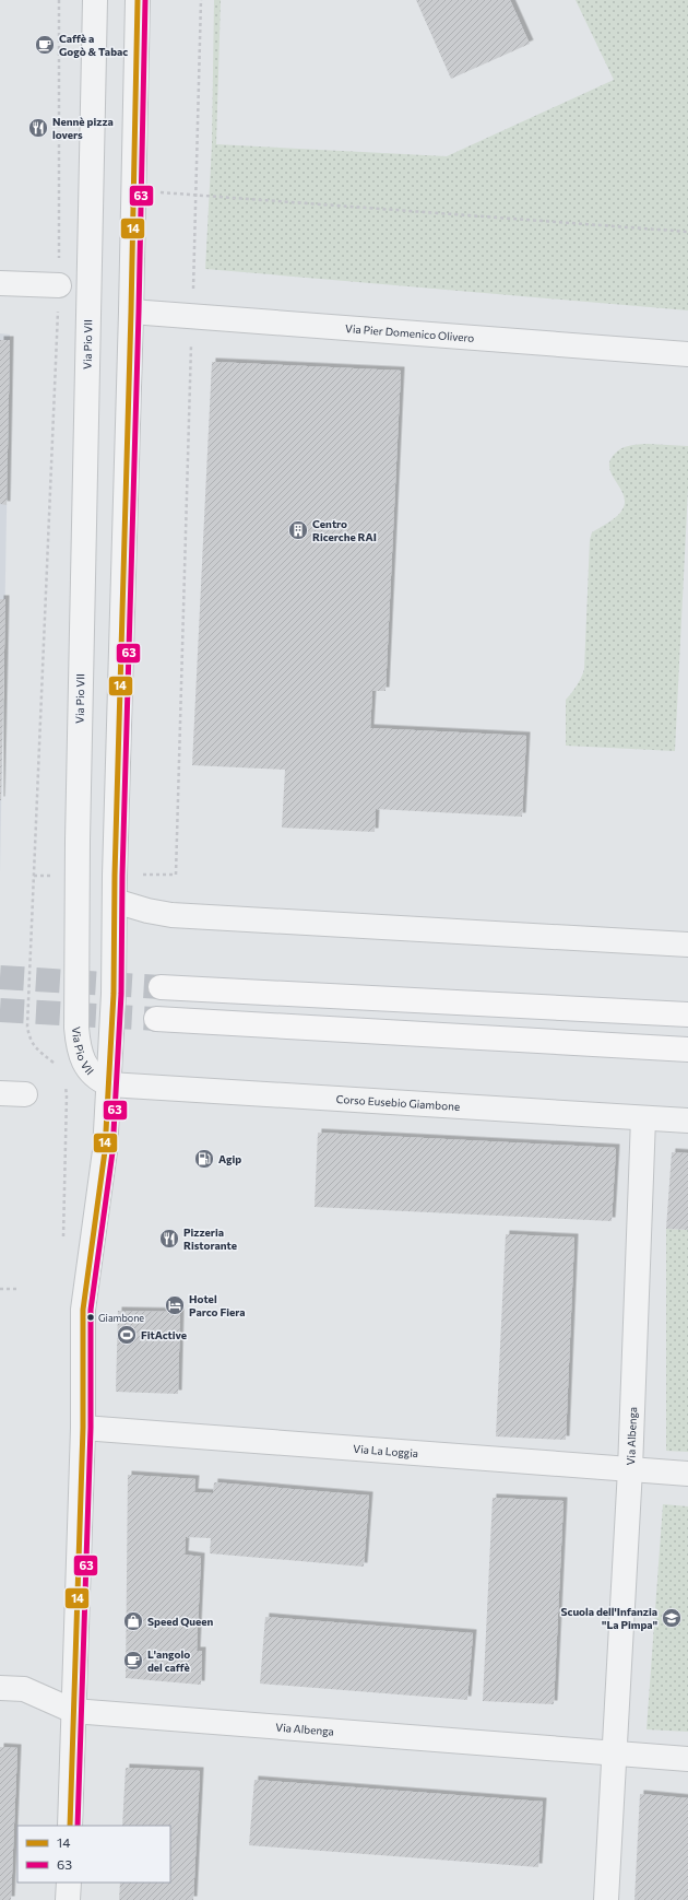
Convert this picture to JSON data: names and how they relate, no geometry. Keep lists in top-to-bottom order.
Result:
{
  "streets": {
    "street": [
      "Via Pier Domenico Olivero",
      "Via Pio VII",
      "Corso Eusebio Giambone",
      "Via Albenga",
      "Via La Loggia"
    ]
  },
  "crossings": [
    ["Via Pier Domenico Olivero", "Via Pio VII"],
    ["Via Pio VII", "Corso Eusebio Giambone"],
    ["Corso Eusebio Giambone", "Via Albenga"],
    ["Via Albenga", "Via La Loggia"]
  ],
  "places": {
    "cafe": ["Caffè a Gogò & Tabac", "L'angolo del caffè"],
    "restaurant": ["Nennè pizza lovers", "Pizzeria Ristorante"],
    "building": ["Centro Ricerche RAI"],
    "fuel station": ["Agip"],
    "hotel": ["Hotel Parco Fiera"],
    "other": ["Giambone"],
    "sports": ["FitActive"],
    "school or university": ["Scuola dell'Infanzia \"La Pimpa\""],
    "shop": ["Speed Queen"]
  },
  "lines": ["transit line 14", "transit line 63"],
  "legend": ["14", "63"]
}
